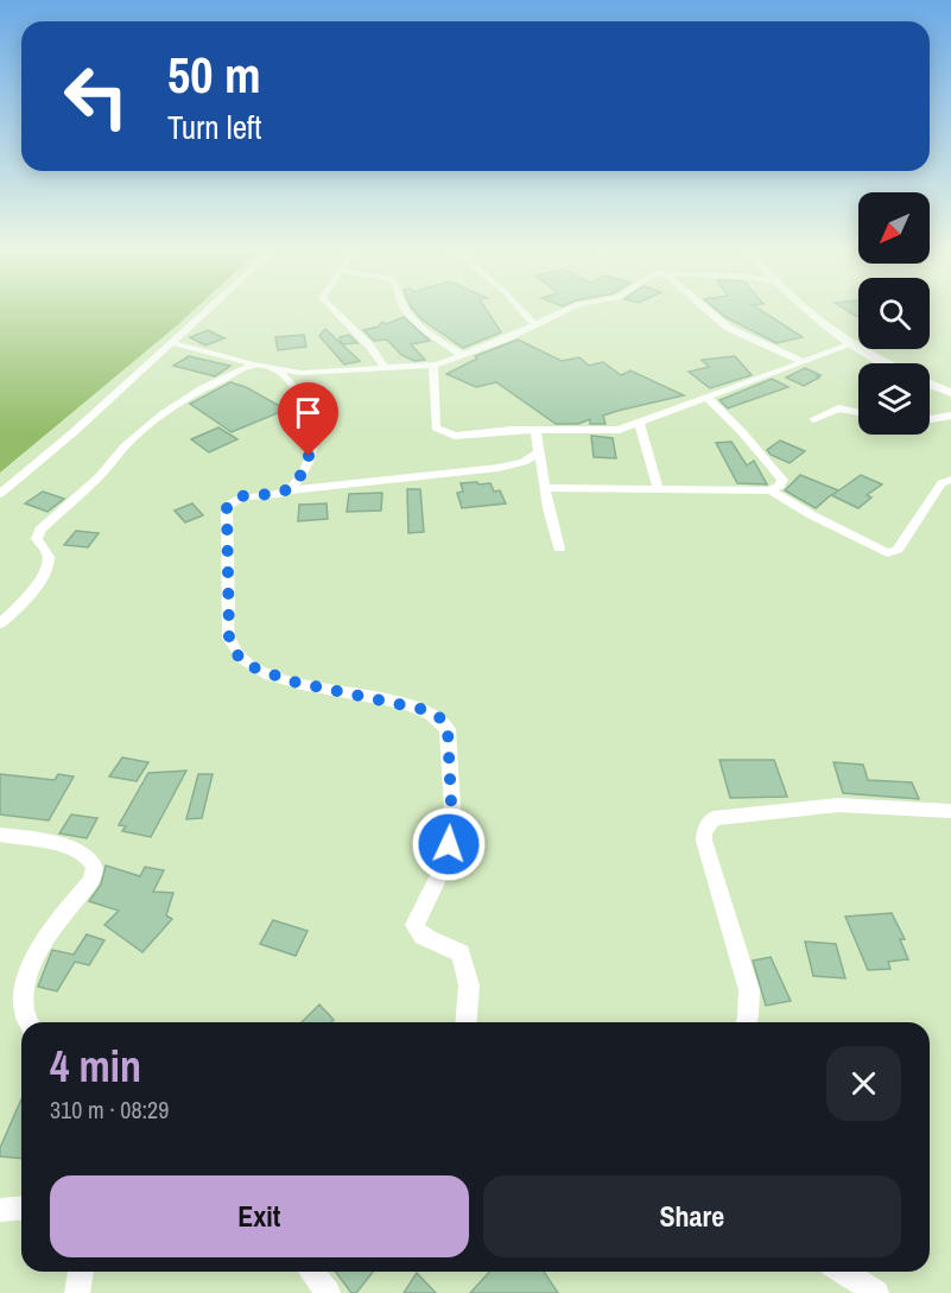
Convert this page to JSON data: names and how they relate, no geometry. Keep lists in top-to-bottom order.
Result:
{
  "north": "bottom left",
  "page": {
    "turn": ["50 m", "Turn left"],
    "heading": ["4 min", "310 m · 08:29"],
    "buttons": ["Exit", "Share"]
  }
}
